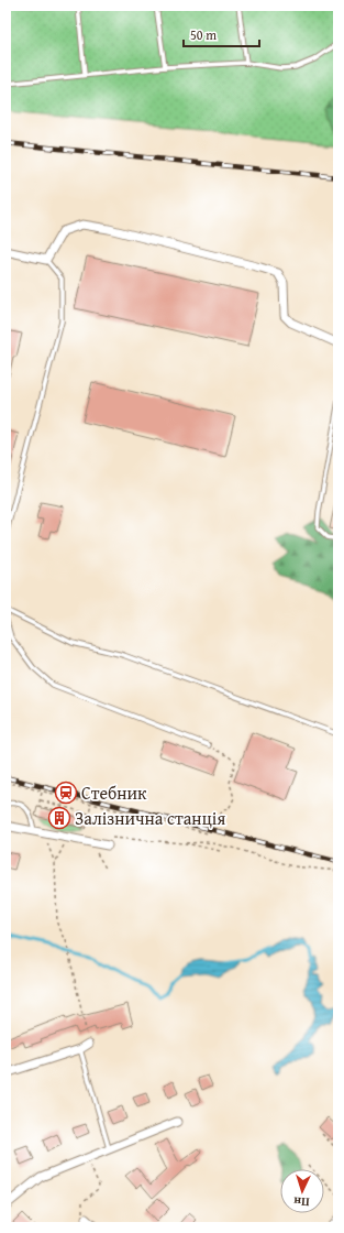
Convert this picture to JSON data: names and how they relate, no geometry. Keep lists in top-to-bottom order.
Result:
{
  "places": {
    "station": ["Стебник"],
    "building": ["Залізнична станція"]
  },
  "scale_bar": "50 m",
  "north": "bottom"
}
